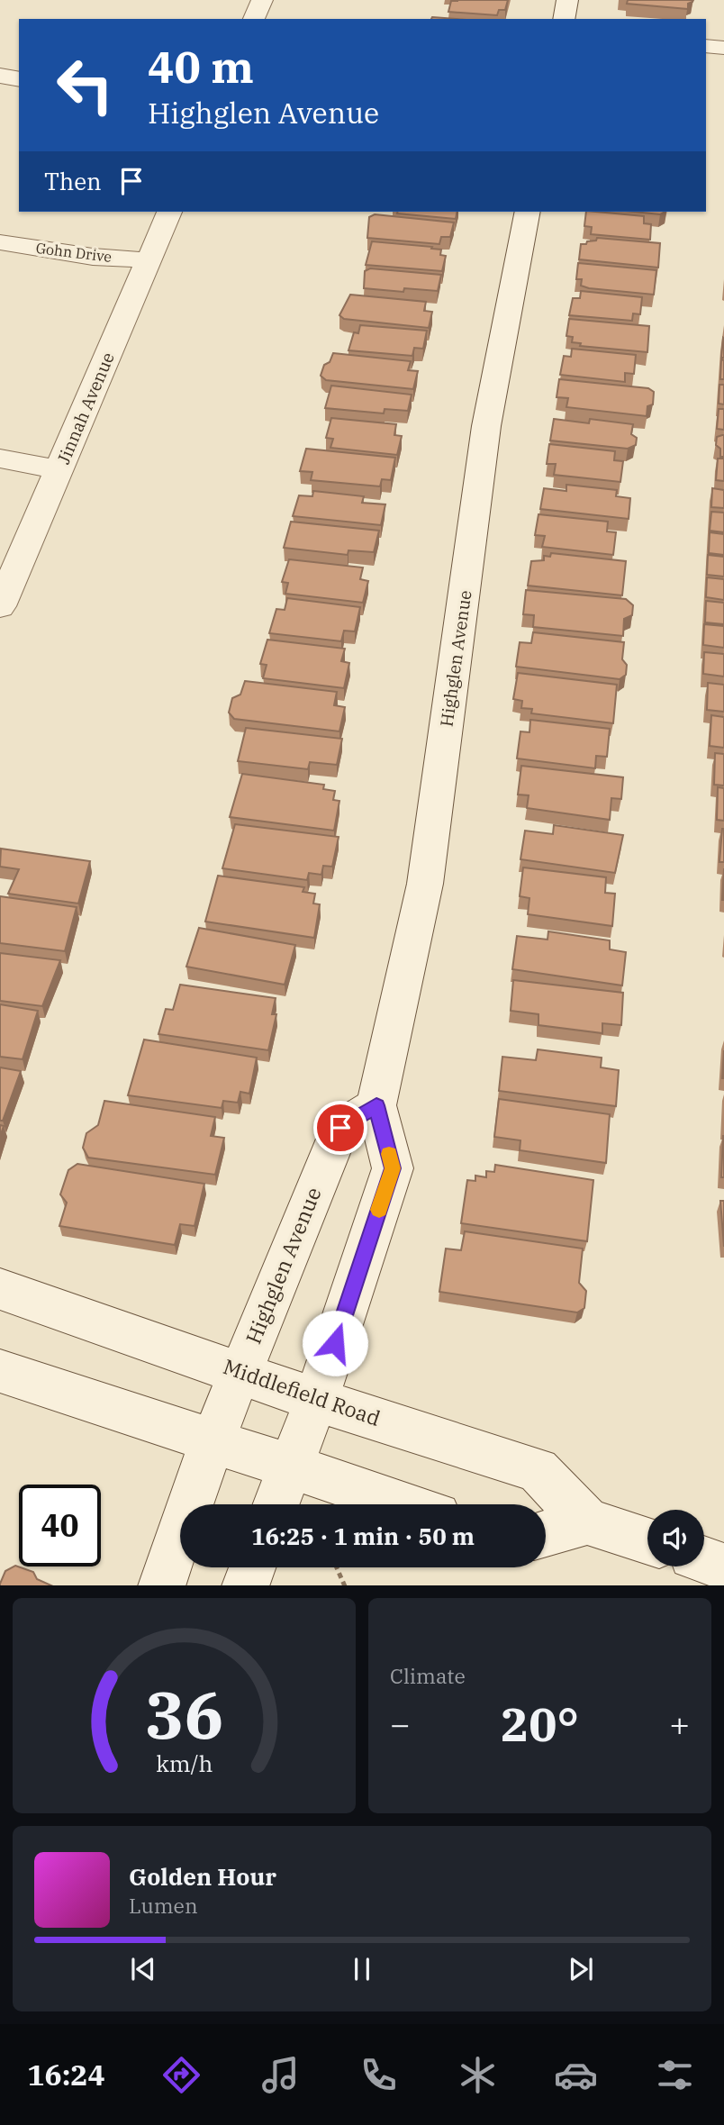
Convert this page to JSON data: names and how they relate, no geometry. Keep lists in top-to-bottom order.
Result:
{
  "streets": {
    "street": [
      "Gohn Drive",
      "Jinnah Avenue",
      "Highglen Avenue",
      "Middlefield Road"
    ]
  },
  "crossings": [
    ["Gohn Drive", "Jinnah Avenue"],
    ["Highglen Avenue", "Middlefield Road"]
  ],
  "page": {
    "turn": ["40 m", "Highglen Avenue"],
    "then": "Then",
    "limit": "40",
    "trip": "16:25 · 1 min · 50 m",
    "tile": "Climate",
    "heat": ["−", "20°", "+"],
    "song": ["Golden Hour", "Lumen"],
    "tabs": "16:24",
    "gauge": ["36", "km/h"]
  }
}
